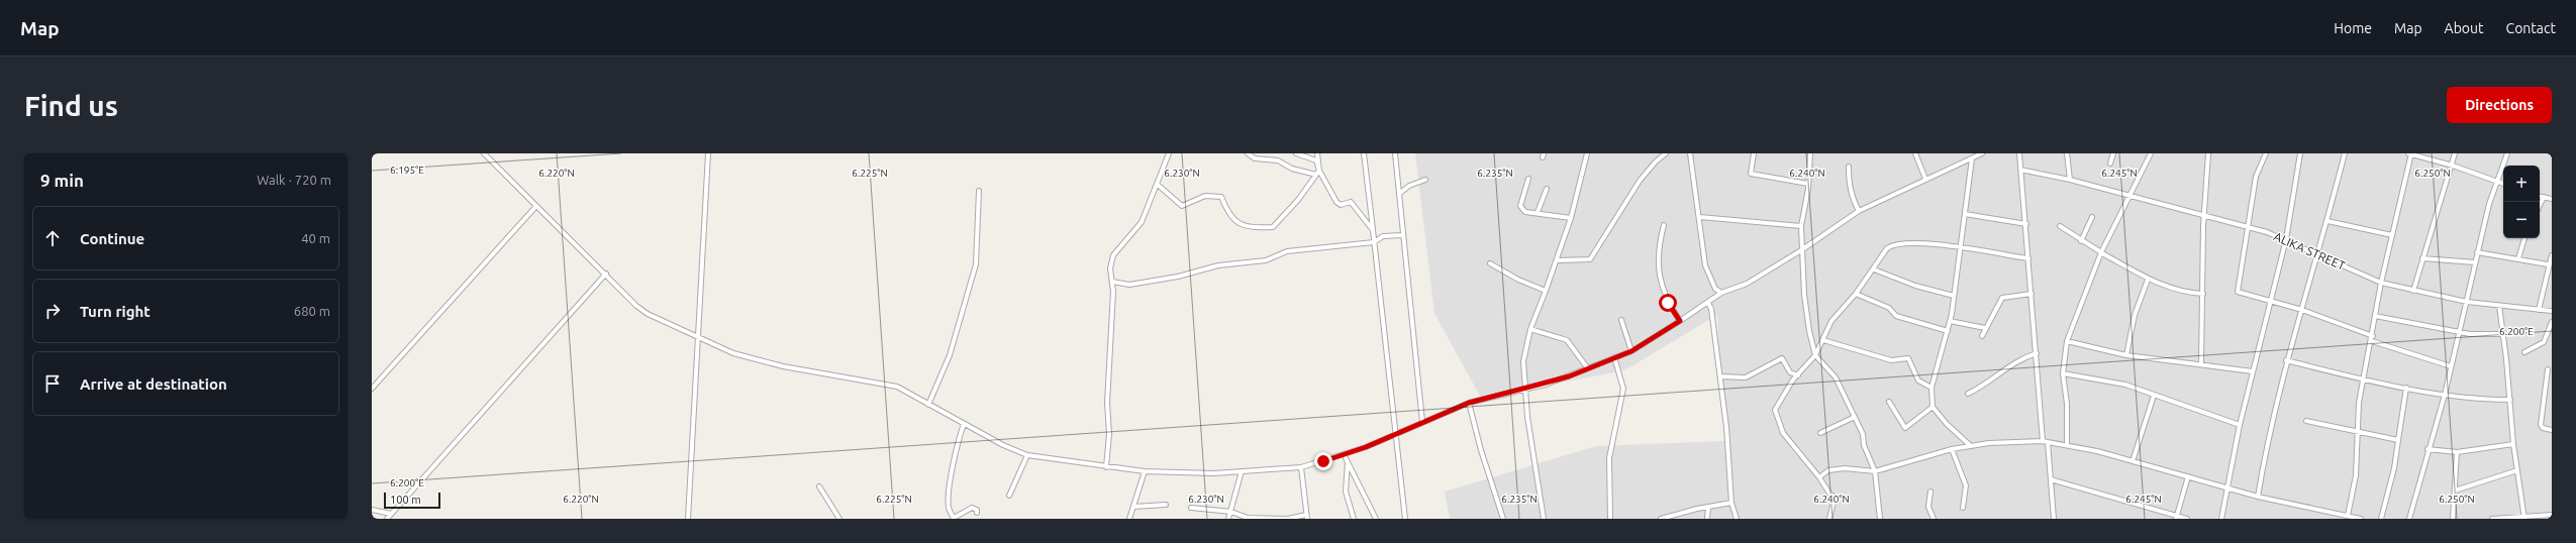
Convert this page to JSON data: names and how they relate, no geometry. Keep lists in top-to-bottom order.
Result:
{
  "streets": {
    "street": ["ALIKA STREET"]
  },
  "scale_bar": "100 m",
  "page": {
    "header": "Map",
    "nav": [
      "Home",
      "Map",
      "About",
      "Contact"
    ],
    "buttons": "Directions",
    "title": "Find us",
    "heading": ["9 min", "Walk · 720 m"],
    "map_buttons": ["+", "−"],
    "list": [
      ["Continue", "40 m"],
      ["Turn right", "680 m"],
      "Arrive at destination"
    ],
    "scale": "100 m"
  },
  "coordinates": [
    "6.195°E",
    "6.220°N",
    "6.225°N",
    "6.230°N",
    "6.235°N",
    "6.240°N",
    "6.245°N",
    "6.250°N",
    "6.200°E"
  ]
}
